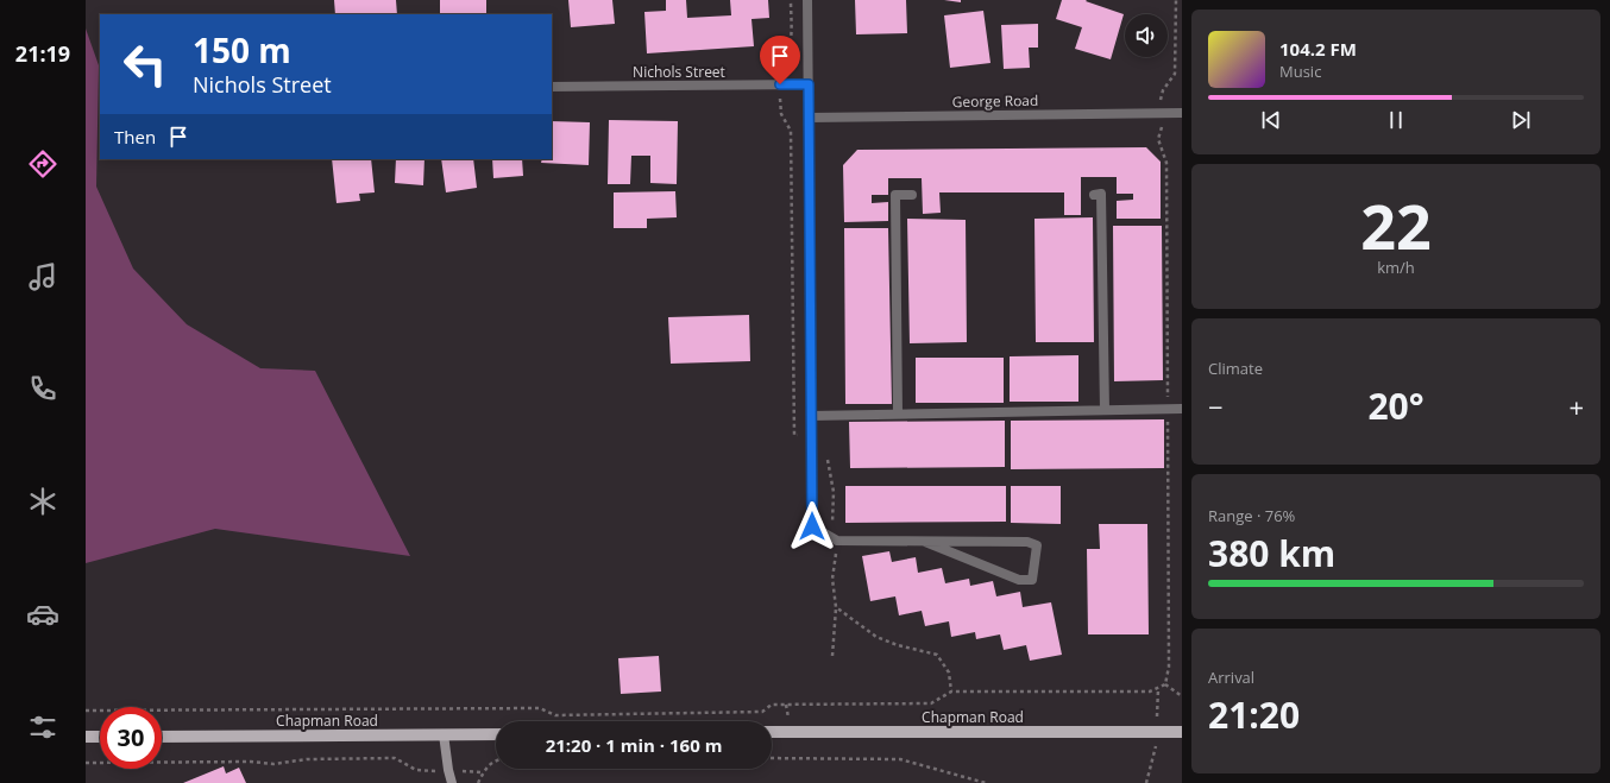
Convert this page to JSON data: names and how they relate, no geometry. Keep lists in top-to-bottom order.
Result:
{
  "streets": {
    "main road": ["Chapman Road"],
    "street": ["Nichols Street", "George Road"]
  },
  "page": {
    "tabs": "21:19",
    "turn": ["150 m", "Nichols Street"],
    "song": ["104.2 FM", "Music"],
    "then": "Then",
    "tile": [
      ["22", "km/h"],
      "Climate",
      ["Range · 76%", "380 km"],
      ["Arrival", "21:20"]
    ],
    "heat": ["−", "20°", "+"],
    "limit": "30",
    "trip": "21:20 · 1 min · 160 m"
  }
}
